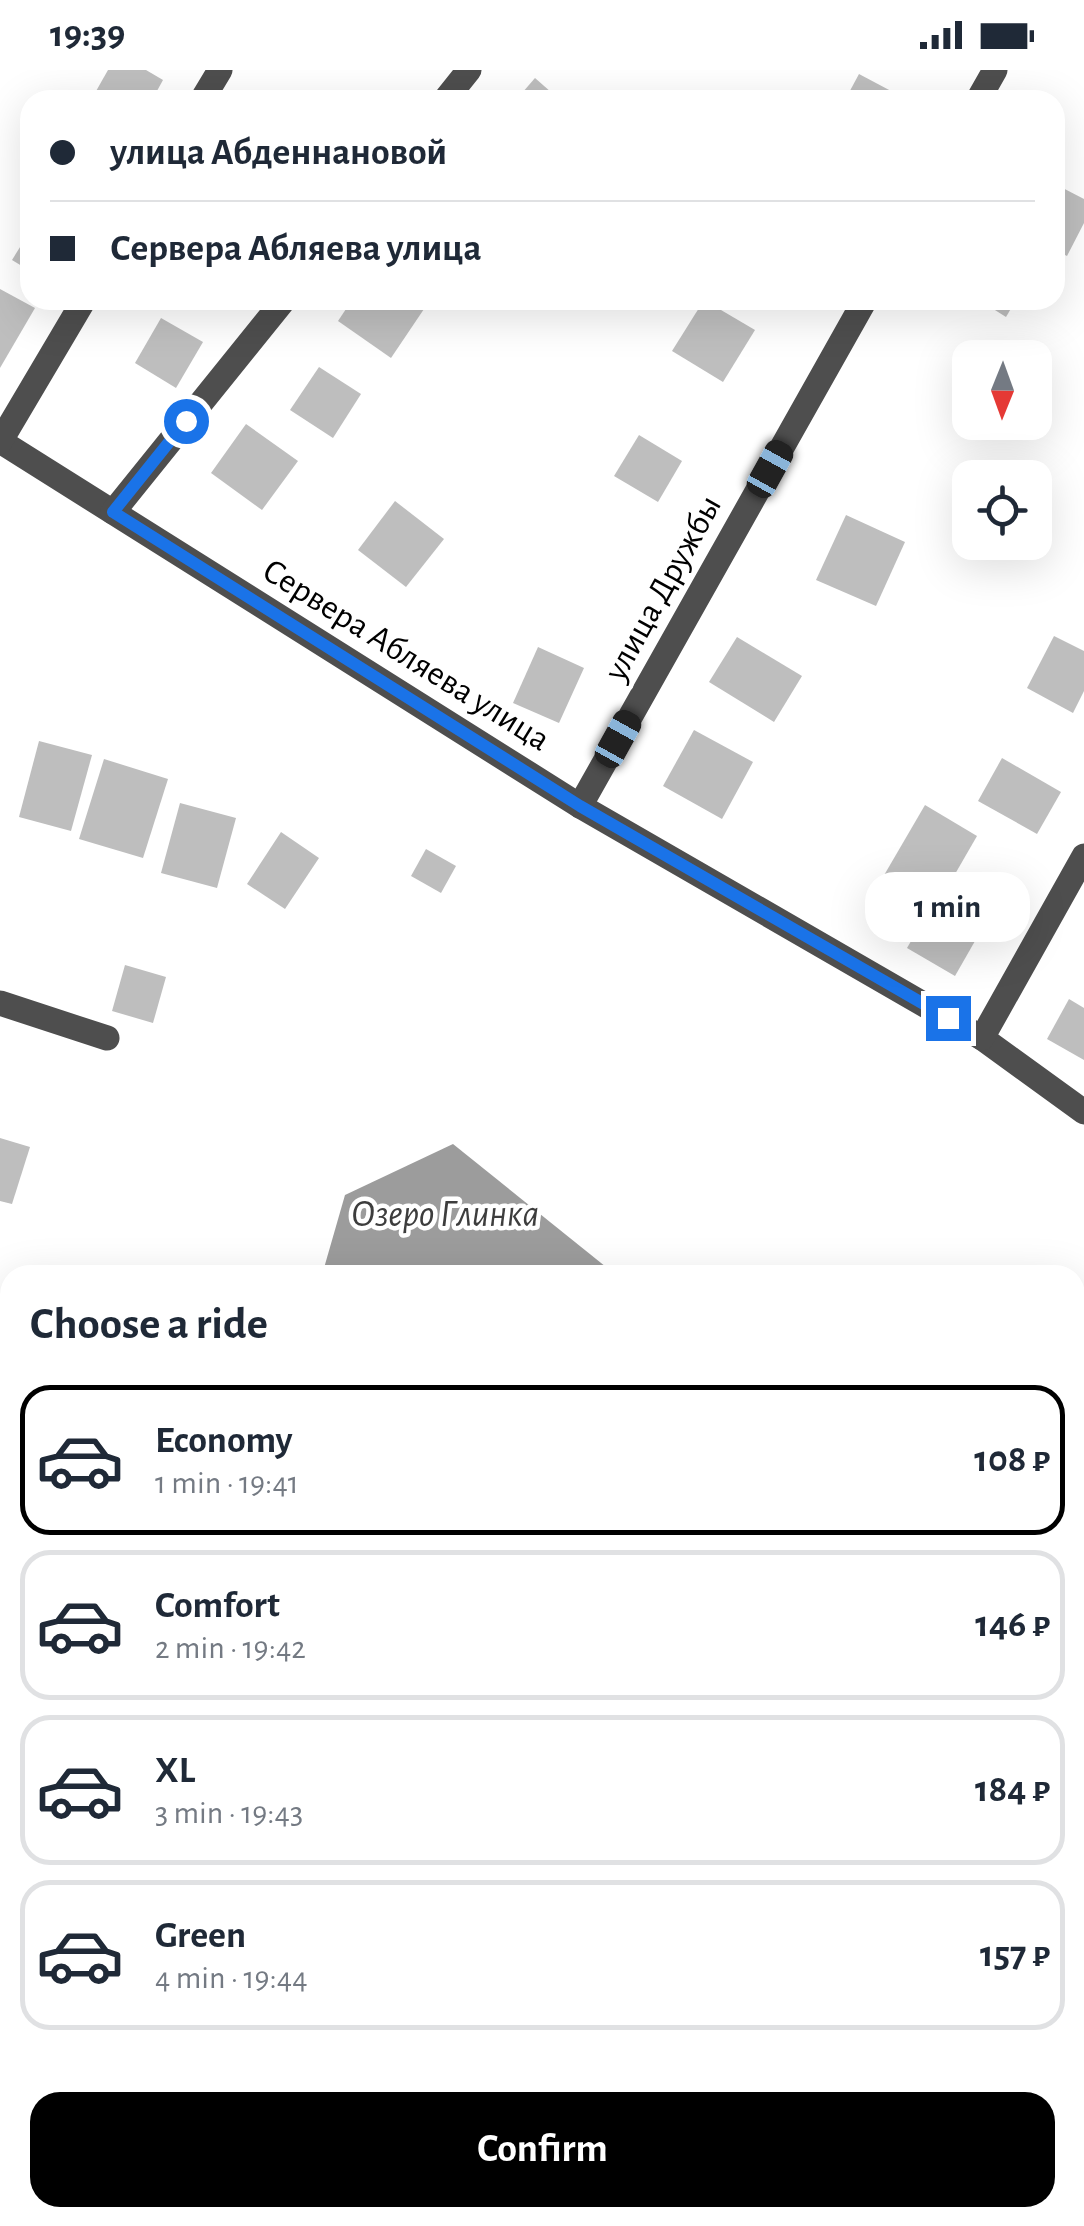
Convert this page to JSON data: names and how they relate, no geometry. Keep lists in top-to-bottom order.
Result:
{
  "streets": {
    "street": ["улица Дружбы", "Сервера Абляева улица"]
  },
  "crossings": [
    ["улица Дружбы", "Сервера Абляева улица"]
  ],
  "water": ["Озеро Глинка"],
  "north": "bottom",
  "page": {
    "status": "19:39",
    "banner": ["улица Абденнановой", "Сервера Абляева улица"],
    "bubble": "1 min",
    "heading": "Choose a ride",
    "list": [
      {
        "name": "Economy",
        "note": "1 min · 19:41",
        "value": "108 ₽"
      },
      {
        "name": "Comfort",
        "note": "2 min · 19:42",
        "value": "146 ₽"
      },
      {
        "name": "XL",
        "note": "3 min · 19:43",
        "value": "184 ₽"
      },
      {
        "name": "Green",
        "note": "4 min · 19:44",
        "value": "157 ₽"
      }
    ],
    "buttons": "Confirm"
  }
}
